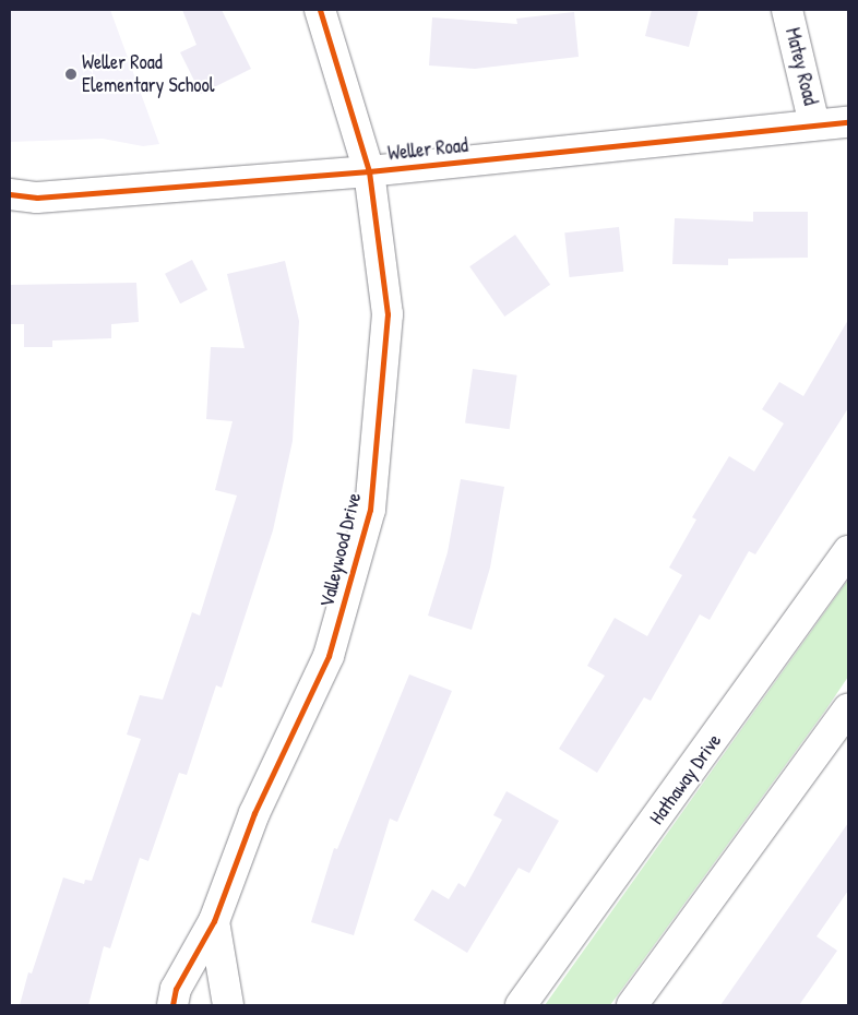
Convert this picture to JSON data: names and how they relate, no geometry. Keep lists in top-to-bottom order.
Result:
{
  "streets": {
    "street": [
      "Matey Road",
      "Weller Road",
      "Valleywood Drive",
      "Hathaway Drive"
    ]
  },
  "crossings": [
    ["Matey Road", "Weller Road"],
    ["Weller Road", "Valleywood Drive"]
  ],
  "places": ["Weller Road Elementary School"]
}
